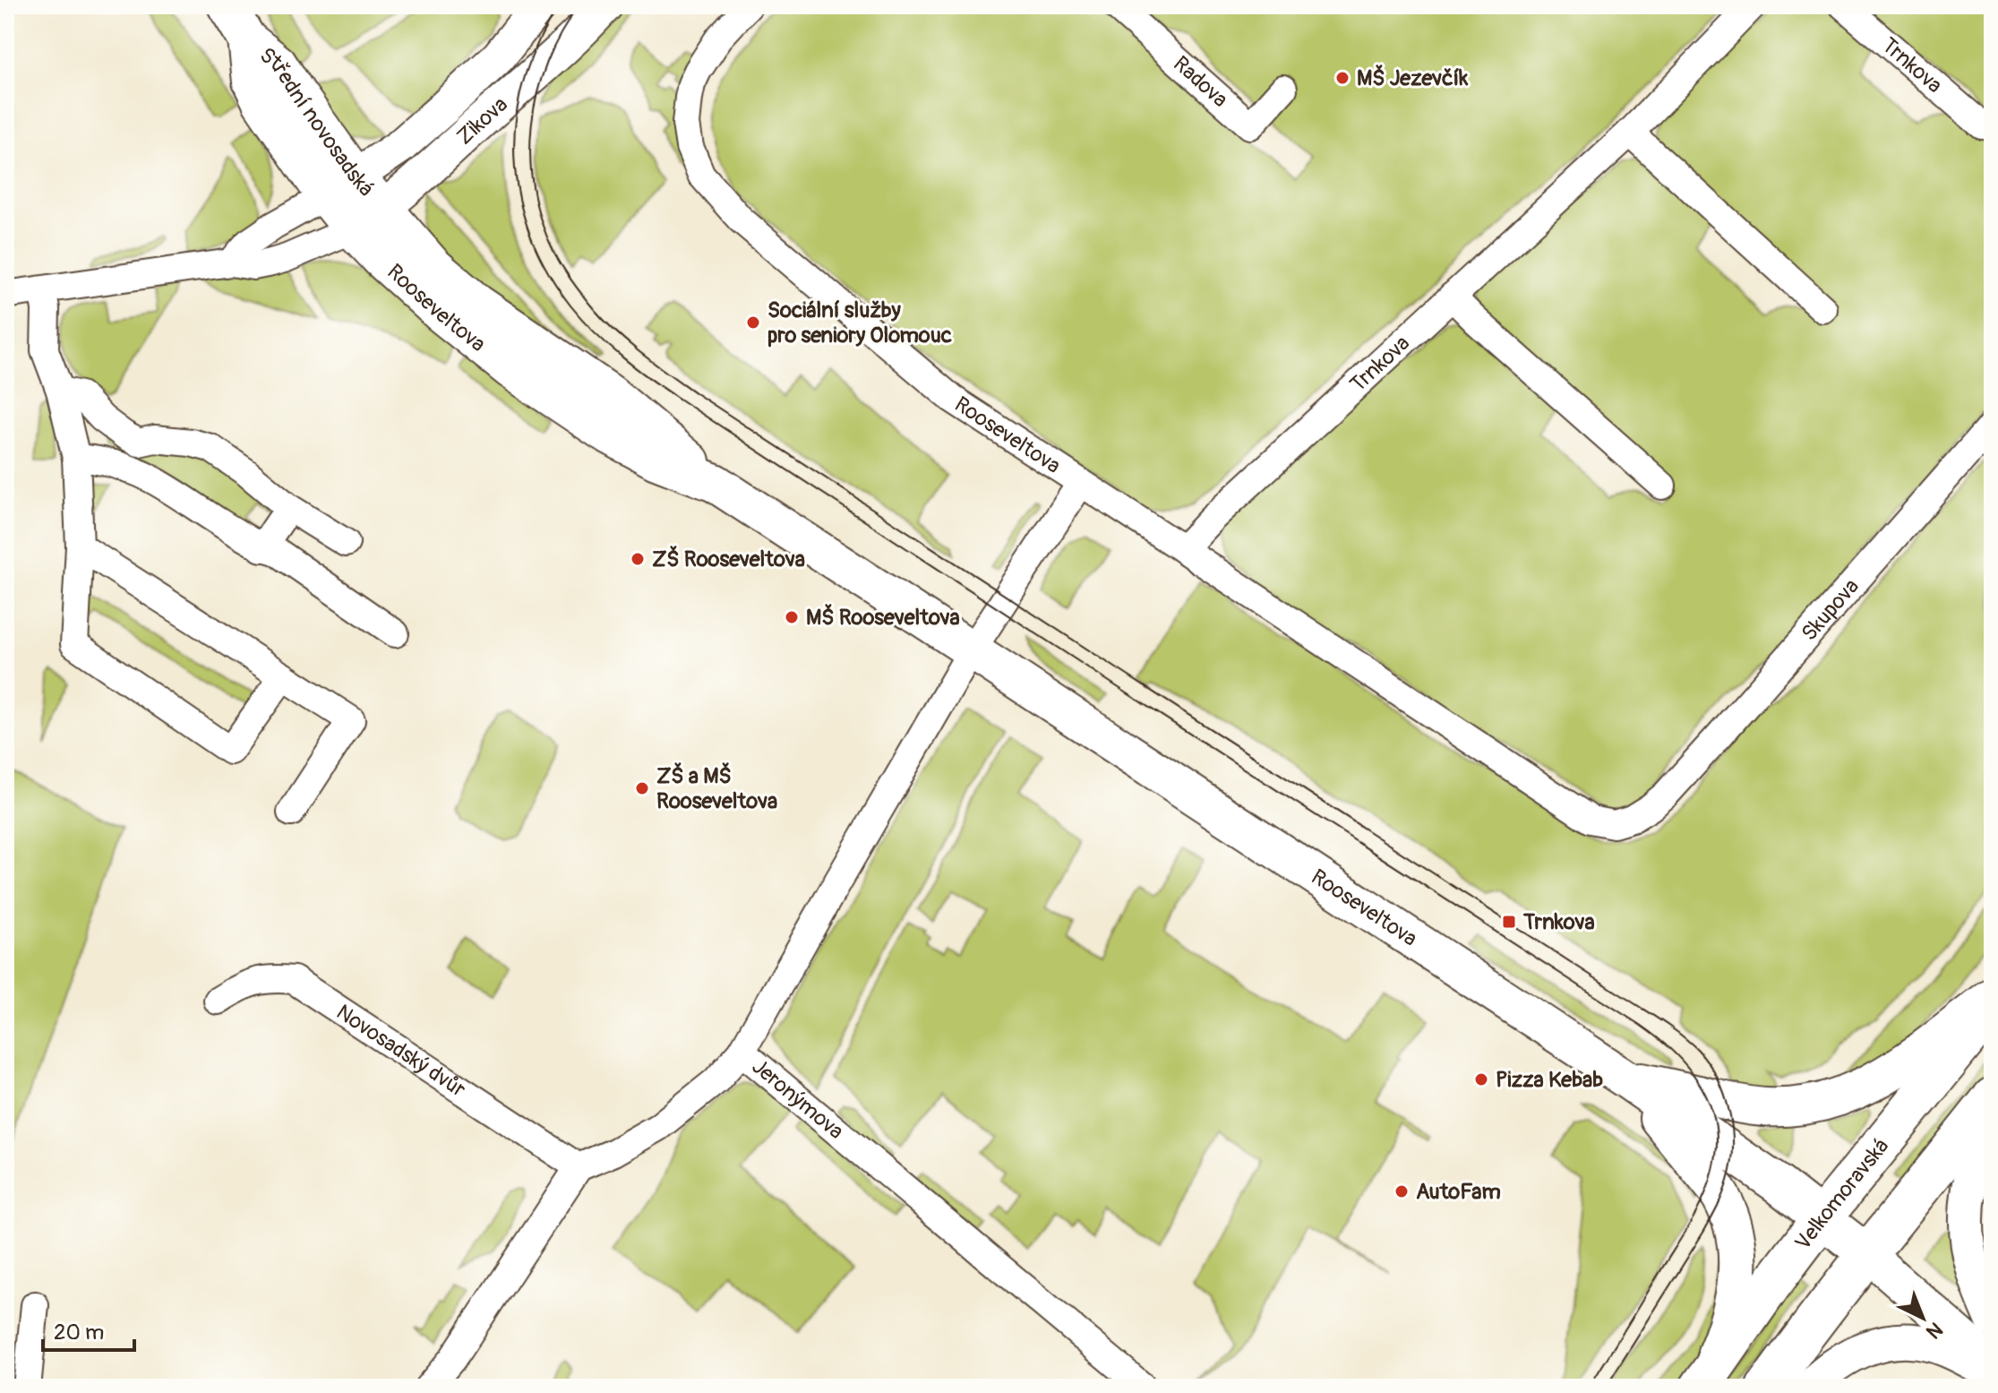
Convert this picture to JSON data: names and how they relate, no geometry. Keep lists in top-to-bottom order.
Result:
{
  "streets": {
    "main road": ["Střední novosadská", "Rooseveltova", "Velkomoravská"],
    "street": [
      "Trnkova",
      "Radova",
      "Zikova",
      "Skupova",
      "Novosadský dvůr",
      "Jeronýmova"
    ]
  },
  "crossings": [
    ["Trnkova", "Rooseveltova"],
    ["Zikova", "Střední novosadská"],
    ["Zikova", "Rooseveltova"],
    ["Střední novosadská", "Rooseveltova"],
    ["Rooseveltova", "Skupova"],
    ["Rooseveltova", "Jeronýmova"],
    ["Rooseveltova", "Velkomoravská"]
  ],
  "places": {
    "other": [
      "MŠ Jezevčík",
      "Sociální služby pro seniory Olomouc",
      "ZŠ Rooseveltova",
      "MŠ Rooseveltova",
      "ZŠ a MŠ Rooseveltova",
      "Pizza Kebab",
      "AutoFam"
    ],
    "transit": ["Trnkova"]
  },
  "scale_bar": "20 m",
  "north": "bottom right"
}
